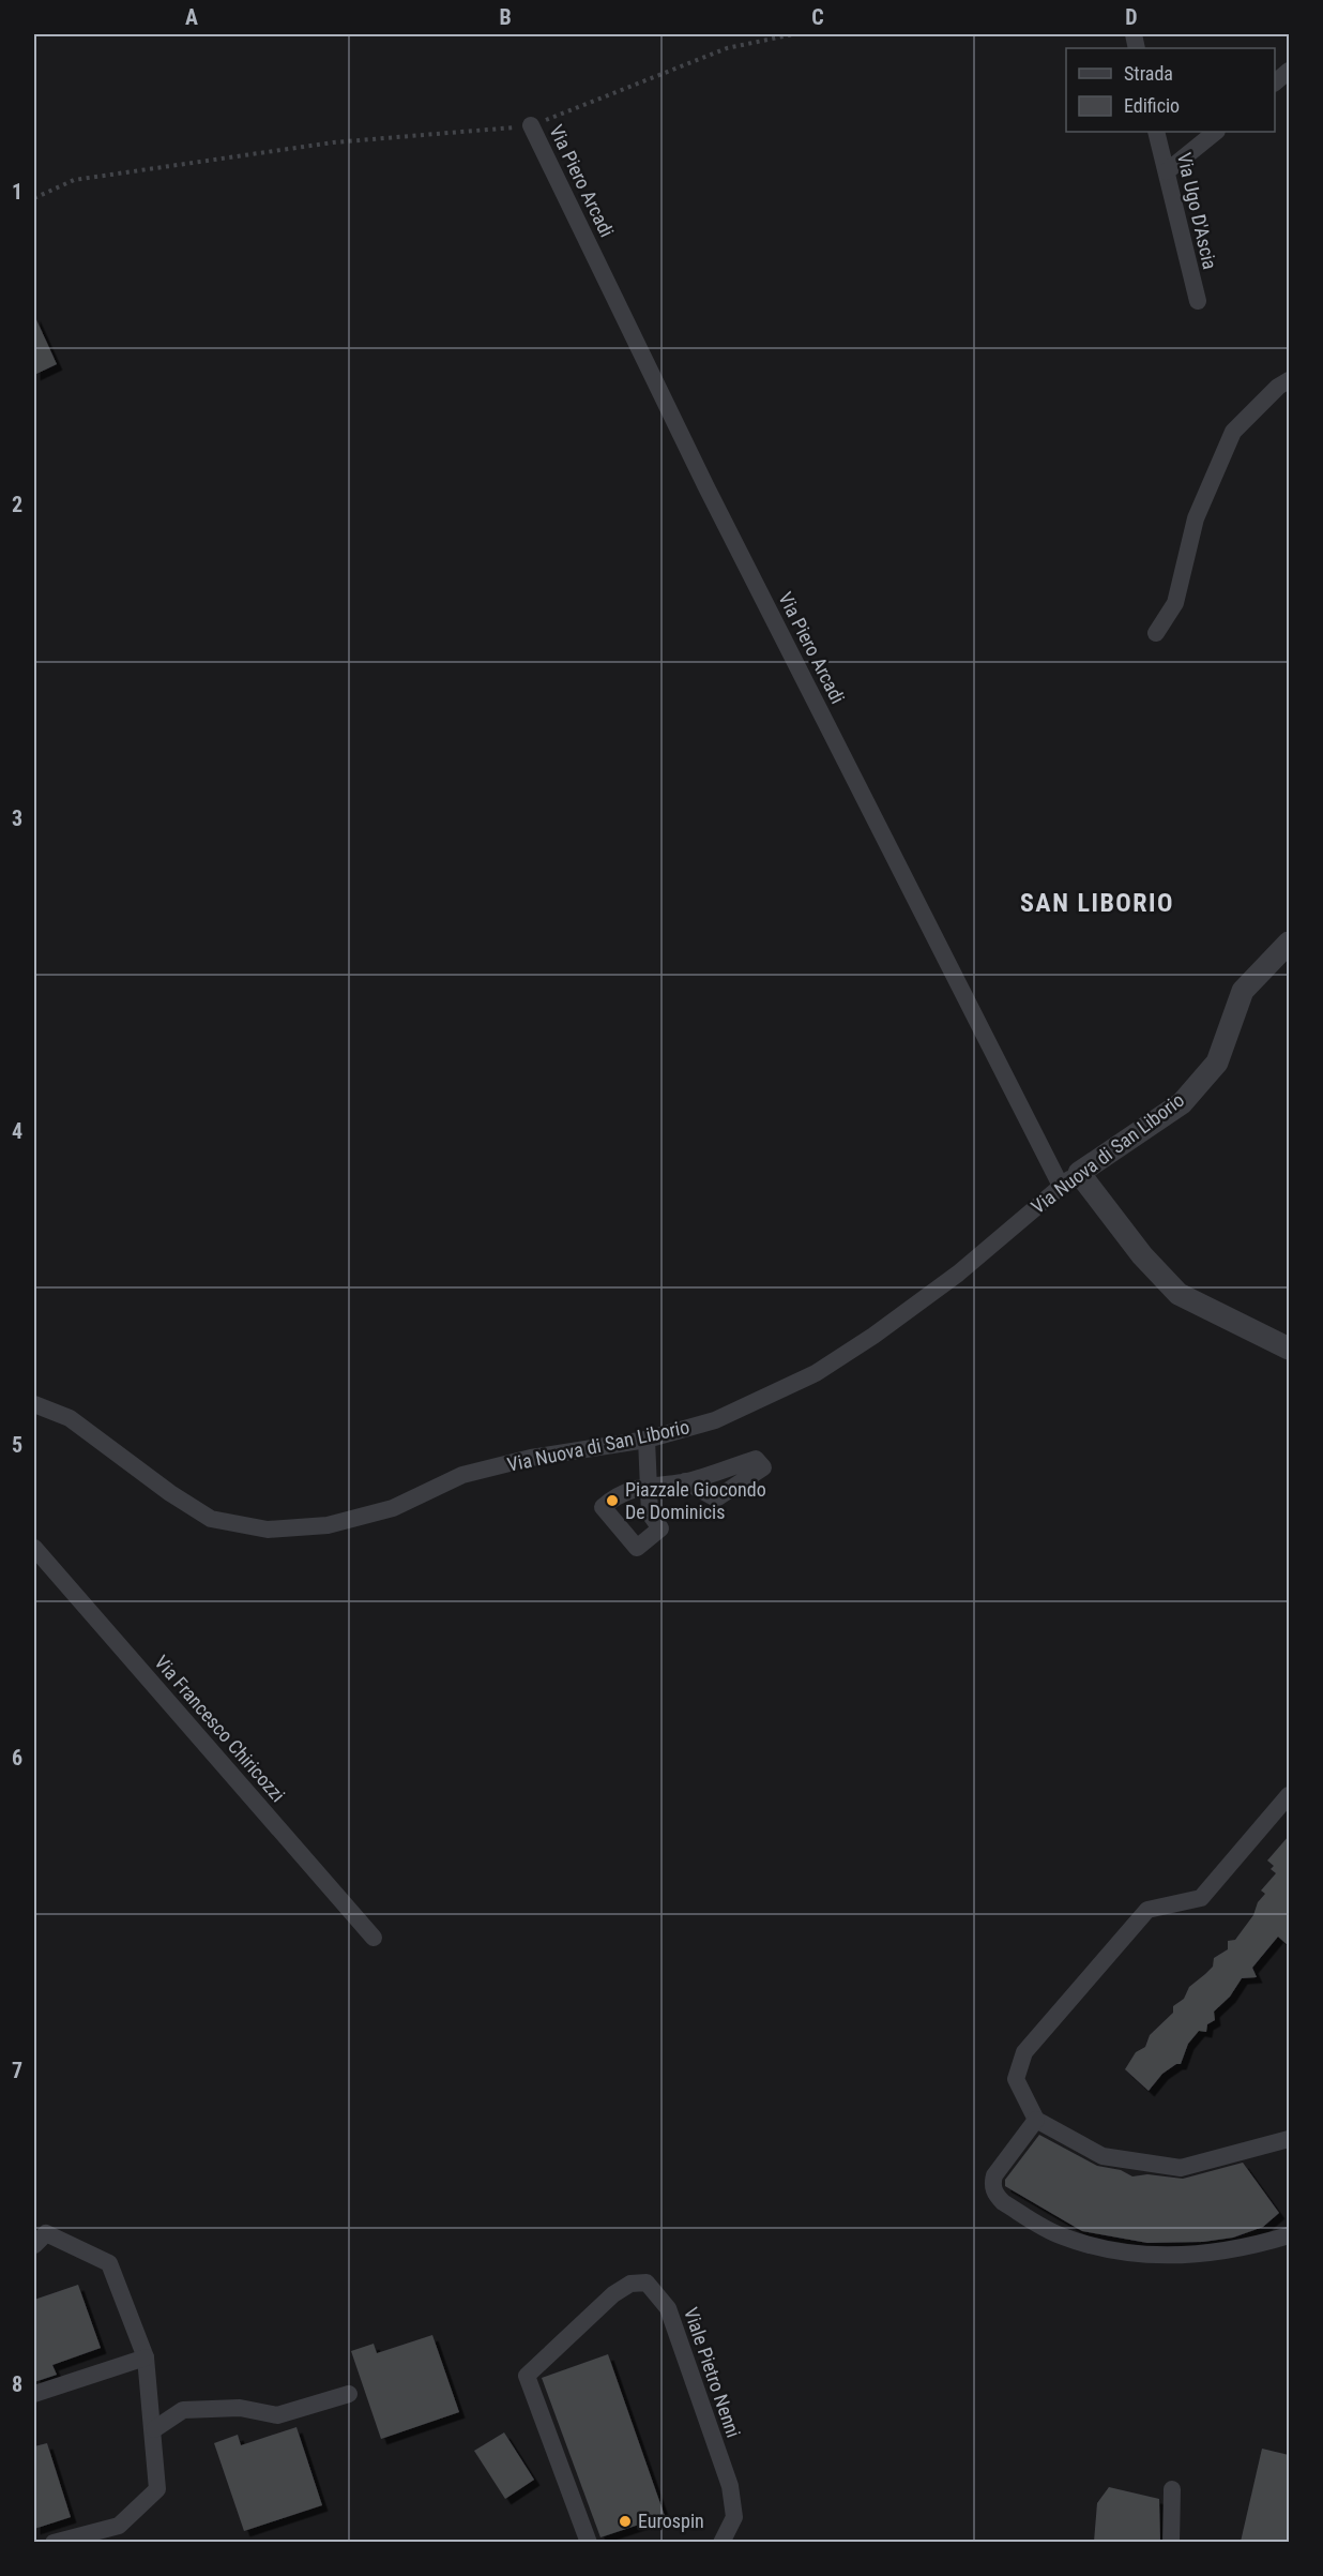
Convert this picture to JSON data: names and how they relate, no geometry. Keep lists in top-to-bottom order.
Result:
{
  "streets": {
    "street": [
      "Via Piero Arcadi",
      "Via Ugo D'Ascia",
      "Via Nuova di San Liborio",
      "Via Francesco Chiricozzi",
      "Viale Pietro Nenni"
    ]
  },
  "crossings": [
    ["Via Piero Arcadi", "Via Nuova di San Liborio"]
  ],
  "districts": ["SAN LIBORIO"],
  "places": ["Piazzale Giocondo De Dominicis", "Eurospin"],
  "legend": ["Strada", "Edificio"],
  "grid": {
    "columns": [
      "A",
      "B",
      "C",
      "D"
    ],
    "rows": [
      "1",
      "2",
      "3",
      "4",
      "5",
      "6",
      "7",
      "8"
    ]
  }
}
